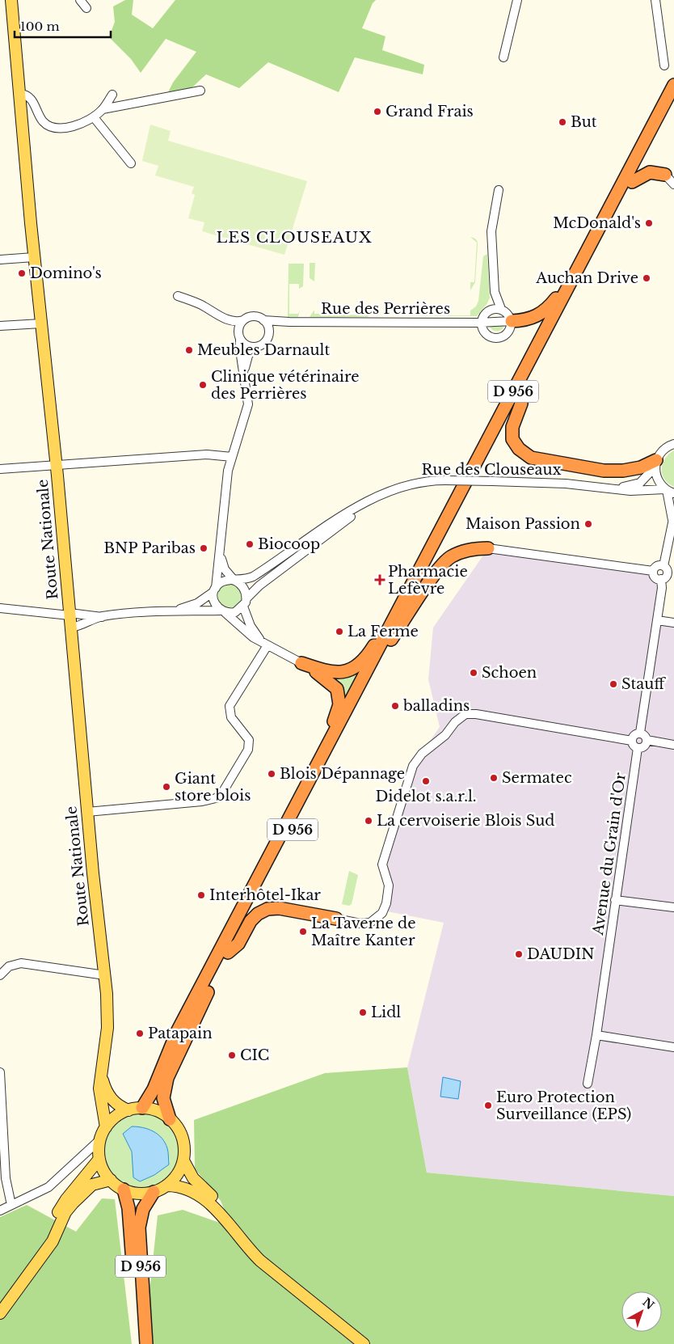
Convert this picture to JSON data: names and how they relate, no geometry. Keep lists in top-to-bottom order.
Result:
{
  "streets": {
    "highway": ["D 956"],
    "main road": ["Route Nationale"],
    "street": ["Rue des Perrières", "Rue des Clouseaux", "Avenue du Grain d'Or"]
  },
  "crossings": [
    ["D 956", "Rue des Clouseaux"],
    ["D 956", "Route Nationale"]
  ],
  "districts": ["LES CLOUSEAUX"],
  "places": {
    "other": [
      "Grand Frais",
      "But",
      "McDonald's",
      "Domino's",
      "Auchan Drive",
      "Meubles Darnault",
      "Clinique vétérinaire des Perrières",
      "Maison Passion",
      "Biocoop",
      "BNP Paribas",
      "La Ferme",
      "Schoen",
      "Stauff",
      "balladins",
      "Blois Dépannage",
      "Sermatec",
      "Didelot s.a.r.l.",
      "Giant store blois",
      "La cervoiserie Blois Sud",
      "Interhôtel-Ikar",
      "La Taverne de Maître Kanter",
      "DAUDIN",
      "Lidl",
      "Patapain",
      "CIC",
      "Euro Protection Surveillance (EPS)"
    ],
    "health": ["Pharmacie Lefèvre"]
  },
  "scale_bar": "100 m",
  "north": "top right"
}
